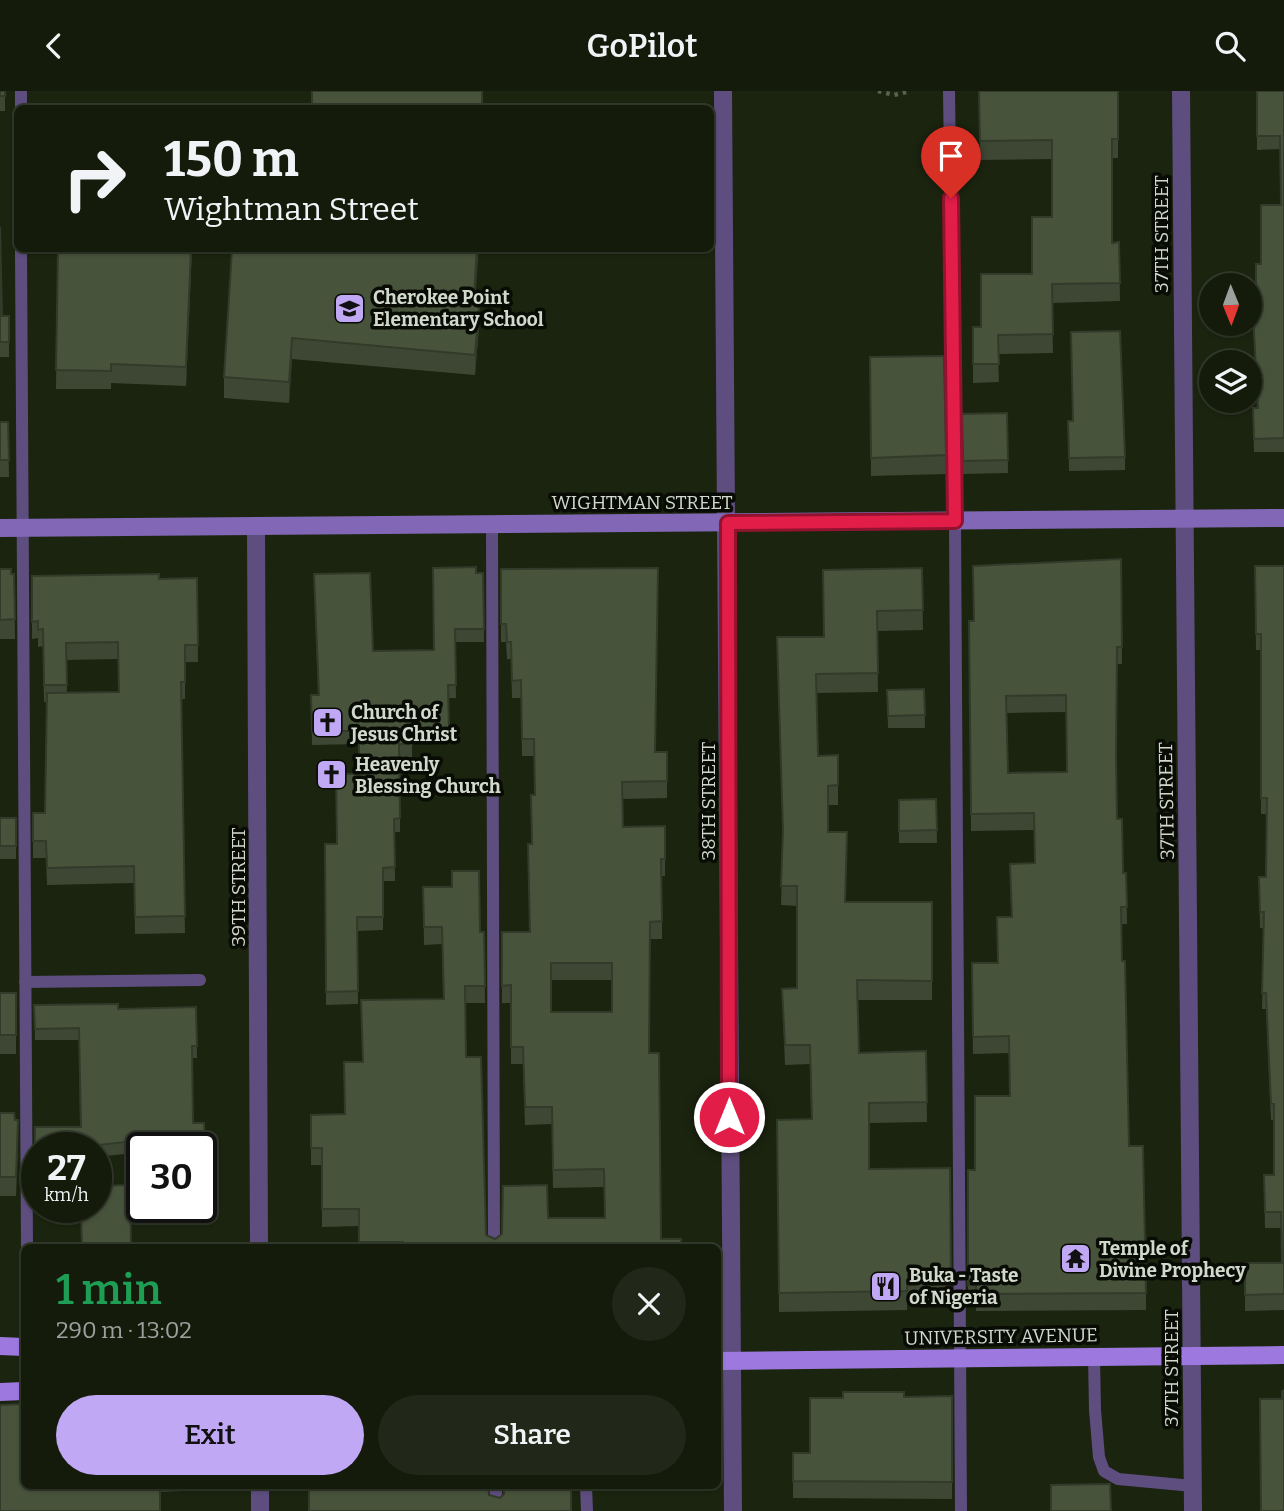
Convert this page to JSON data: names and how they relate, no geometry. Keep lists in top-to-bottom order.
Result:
{
  "streets": {
    "main road": ["WIGHTMAN STREET", "UNIVERSITY AVENUE"],
    "street": ["37TH STREET", "38TH STREET", "39TH STREET"]
  },
  "crossings": [
    ["37TH STREET", "WIGHTMAN STREET"],
    ["37TH STREET", "UNIVERSITY AVENUE"],
    ["WIGHTMAN STREET", "38TH STREET"],
    ["WIGHTMAN STREET", "39TH STREET"],
    ["38TH STREET", "UNIVERSITY AVENUE"]
  ],
  "places": {
    "school or university": ["Cherokee Point Elementary School"],
    "church": ["Church of Jesus Christ", "Heavenly Blessing Church"],
    "temple": ["Temple of Divine Prophecy"],
    "restaurant": ["Buka - Taste of Nigeria"]
  },
  "north": "bottom",
  "page": {
    "header": "GoPilot",
    "turn": ["150 m", "Wightman Street"],
    "speed": "27 km/h",
    "limit": "30",
    "heading": ["1 min", "290 m · 13:02"],
    "buttons": ["Exit", "Share"]
  }
}
